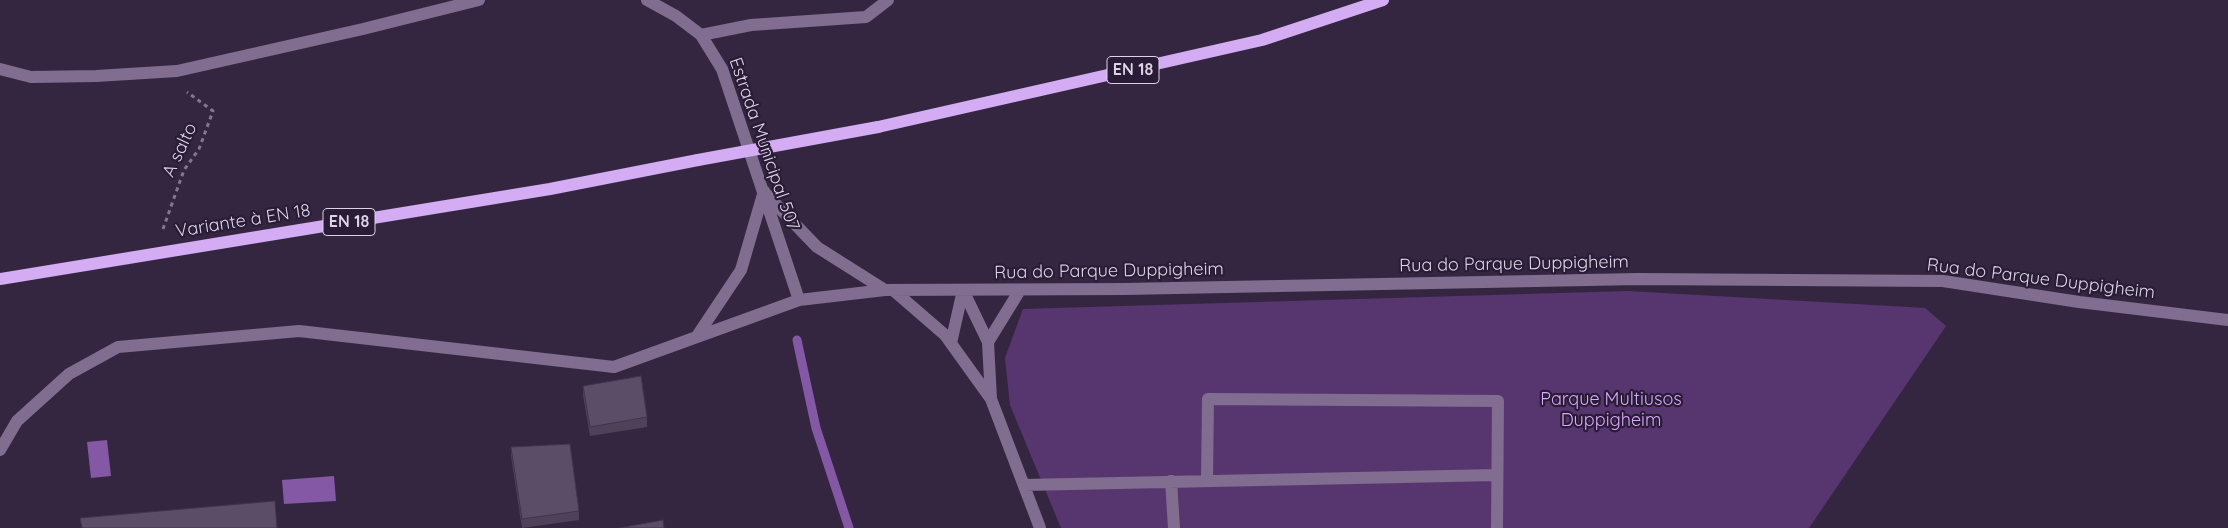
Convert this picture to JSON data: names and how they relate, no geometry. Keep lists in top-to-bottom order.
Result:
{
  "streets": {
    "main road": ["EN 18", "Variante à EN 18"],
    "street": ["Estrada Municipal 507", "Rua do Parque Duppigheim"],
    "path": ["A salto"]
  },
  "crossings": [
    ["Estrada Municipal 507", "Rua do Parque Duppigheim"],
    ["A salto", "Variante à EN 18"]
  ],
  "parks": ["Parque Multiusos Duppigheim"]
}
